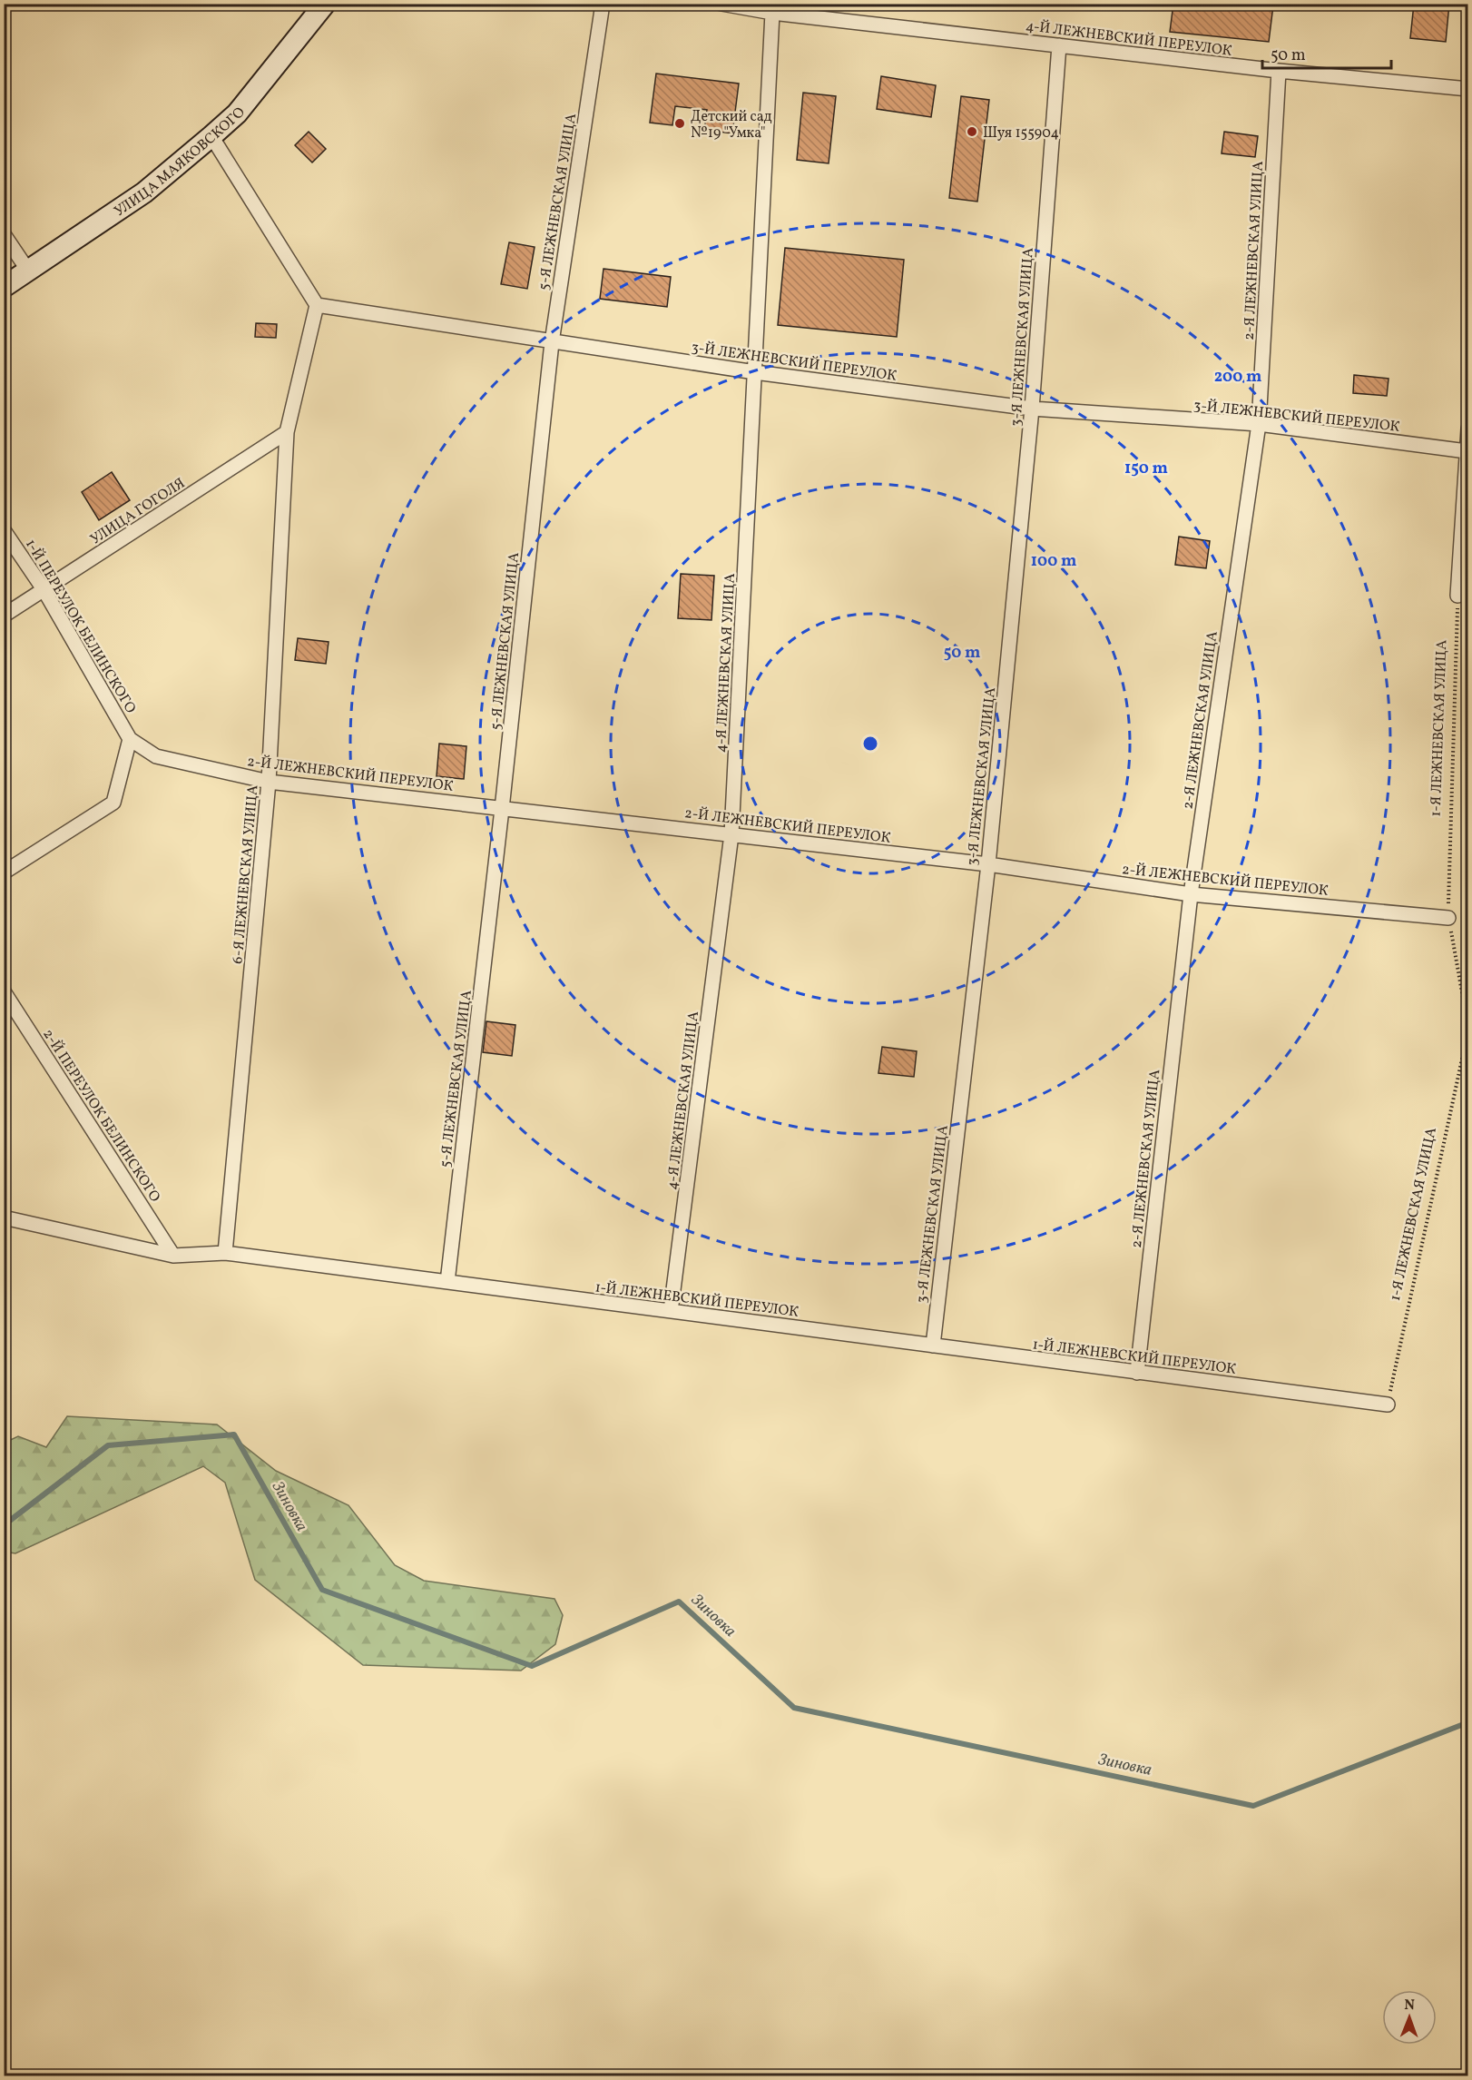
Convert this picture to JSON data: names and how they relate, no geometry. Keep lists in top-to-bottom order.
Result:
{
  "streets": {
    "main road": ["УЛИЦА МАЯКОВСКОГО"],
    "street": [
      "4-Й ЛЕЖНЕВСКИЙ ПЕРЕУЛОК",
      "5-Я ЛЕЖНЕВСКАЯ УЛИЦА",
      "2-Я ЛЕЖНЕВСКАЯ УЛИЦА",
      "3-Я ЛЕЖНЕВСКАЯ УЛИЦА",
      "3-Й ЛЕЖНЕВСКИЙ ПЕРЕУЛОК",
      "УЛИЦА ГОГОЛЯ",
      "1-Й ПЕРЕУЛОК БЕЛИНСКОГО",
      "4-Я ЛЕЖНЕВСКАЯ УЛИЦА",
      "2-Й ЛЕЖНЕВСКИЙ ПЕРЕУЛОК",
      "6-Я ЛЕЖНЕВСКАЯ УЛИЦА",
      "2-Й ПЕРЕУЛОК БЕЛИНСКОГО",
      "1-Й ЛЕЖНЕВСКИЙ ПЕРЕУЛОК"
    ],
    "path": ["1-Я ЛЕЖНЕВСКАЯ УЛИЦА"]
  },
  "crossings": [
    ["4-Й ЛЕЖНЕВСКИЙ ПЕРЕУЛОК", "2-Я ЛЕЖНЕВСКАЯ УЛИЦА"],
    ["4-Й ЛЕЖНЕВСКИЙ ПЕРЕУЛОК", "3-Я ЛЕЖНЕВСКАЯ УЛИЦА"],
    ["4-Й ЛЕЖНЕВСКИЙ ПЕРЕУЛОК", "4-Я ЛЕЖНЕВСКАЯ УЛИЦА"],
    ["5-Я ЛЕЖНЕВСКАЯ УЛИЦА", "3-Й ЛЕЖНЕВСКИЙ ПЕРЕУЛОК"],
    ["5-Я ЛЕЖНЕВСКАЯ УЛИЦА", "2-Й ЛЕЖНЕВСКИЙ ПЕРЕУЛОК"],
    ["5-Я ЛЕЖНЕВСКАЯ УЛИЦА", "1-Й ЛЕЖНЕВСКИЙ ПЕРЕУЛОК"],
    ["2-Я ЛЕЖНЕВСКАЯ УЛИЦА", "3-Й ЛЕЖНЕВСКИЙ ПЕРЕУЛОК"],
    ["2-Я ЛЕЖНЕВСКАЯ УЛИЦА", "2-Й ЛЕЖНЕВСКИЙ ПЕРЕУЛОК"],
    ["2-Я ЛЕЖНЕВСКАЯ УЛИЦА", "1-Й ЛЕЖНЕВСКИЙ ПЕРЕУЛОК"],
    ["3-Я ЛЕЖНЕВСКАЯ УЛИЦА", "3-Й ЛЕЖНЕВСКИЙ ПЕРЕУЛОК"],
    ["3-Я ЛЕЖНЕВСКАЯ УЛИЦА", "2-Й ЛЕЖНЕВСКИЙ ПЕРЕУЛОК"],
    ["3-Я ЛЕЖНЕВСКАЯ УЛИЦА", "1-Й ЛЕЖНЕВСКИЙ ПЕРЕУЛОК"],
    ["3-Й ЛЕЖНЕВСКИЙ ПЕРЕУЛОК", "4-Я ЛЕЖНЕВСКАЯ УЛИЦА"],
    ["3-Й ЛЕЖНЕВСКИЙ ПЕРЕУЛОК", "6-Я ЛЕЖНЕВСКАЯ УЛИЦА"],
    ["УЛИЦА ГОГОЛЯ", "1-Й ПЕРЕУЛОК БЕЛИНСКОГО"],
    ["УЛИЦА ГОГОЛЯ", "6-Я ЛЕЖНЕВСКАЯ УЛИЦА"],
    ["1-Й ПЕРЕУЛОК БЕЛИНСКОГО", "2-Й ЛЕЖНЕВСКИЙ ПЕРЕУЛОК"],
    ["4-Я ЛЕЖНЕВСКАЯ УЛИЦА", "2-Й ЛЕЖНЕВСКИЙ ПЕРЕУЛОК"],
    ["4-Я ЛЕЖНЕВСКАЯ УЛИЦА", "1-Й ЛЕЖНЕВСКИЙ ПЕРЕУЛОК"],
    ["1-Я ЛЕЖНЕВСКАЯ УЛИЦА", "2-Й ЛЕЖНЕВСКИЙ ПЕРЕУЛОК"],
    ["1-Я ЛЕЖНЕВСКАЯ УЛИЦА", "1-Й ЛЕЖНЕВСКИЙ ПЕРЕУЛОК"],
    ["2-Й ЛЕЖНЕВСКИЙ ПЕРЕУЛОК", "6-Я ЛЕЖНЕВСКАЯ УЛИЦА"],
    ["6-Я ЛЕЖНЕВСКАЯ УЛИЦА", "1-Й ЛЕЖНЕВСКИЙ ПЕРЕУЛОК"],
    ["2-Й ПЕРЕУЛОК БЕЛИНСКОГО", "1-Й ЛЕЖНЕВСКИЙ ПЕРЕУЛОК"]
  ],
  "water": ["Зиновка"],
  "places": ["Детский сад №19 \"Умка\"", "Шуя 155904"],
  "scale_bar": "50 m",
  "north": "top",
  "rings": [
    "200 m",
    "150 m",
    "100 m",
    "50 m"
  ]
}
